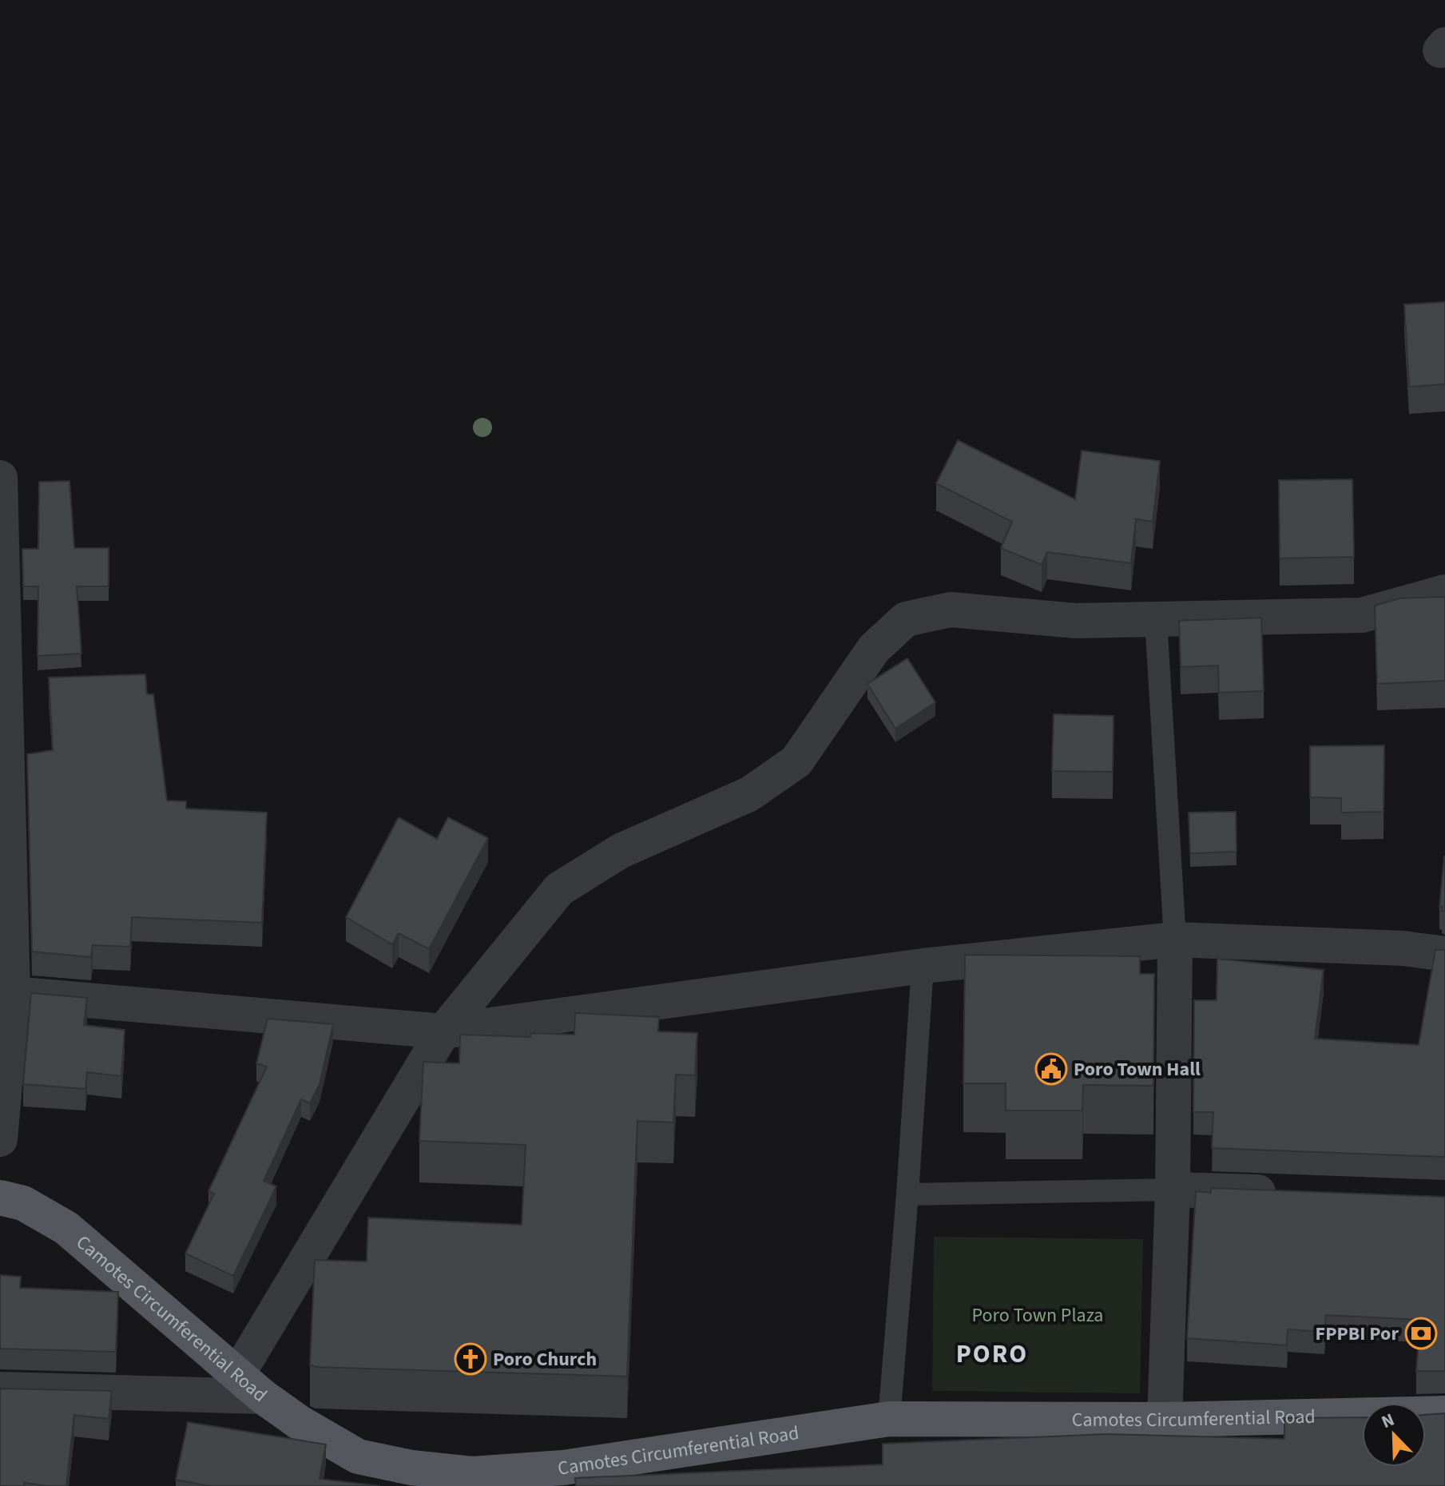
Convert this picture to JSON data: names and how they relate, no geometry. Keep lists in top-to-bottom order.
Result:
{
  "streets": {
    "main road": ["Camotes Circumferential Road"]
  },
  "districts": ["PORO"],
  "parks": ["Poro Town Plaza"],
  "places": {
    "public building": ["Poro Town Hall"],
    "bank": ["FPPBI Por"],
    "church": ["Poro Church"]
  },
  "north": "top left"
}
